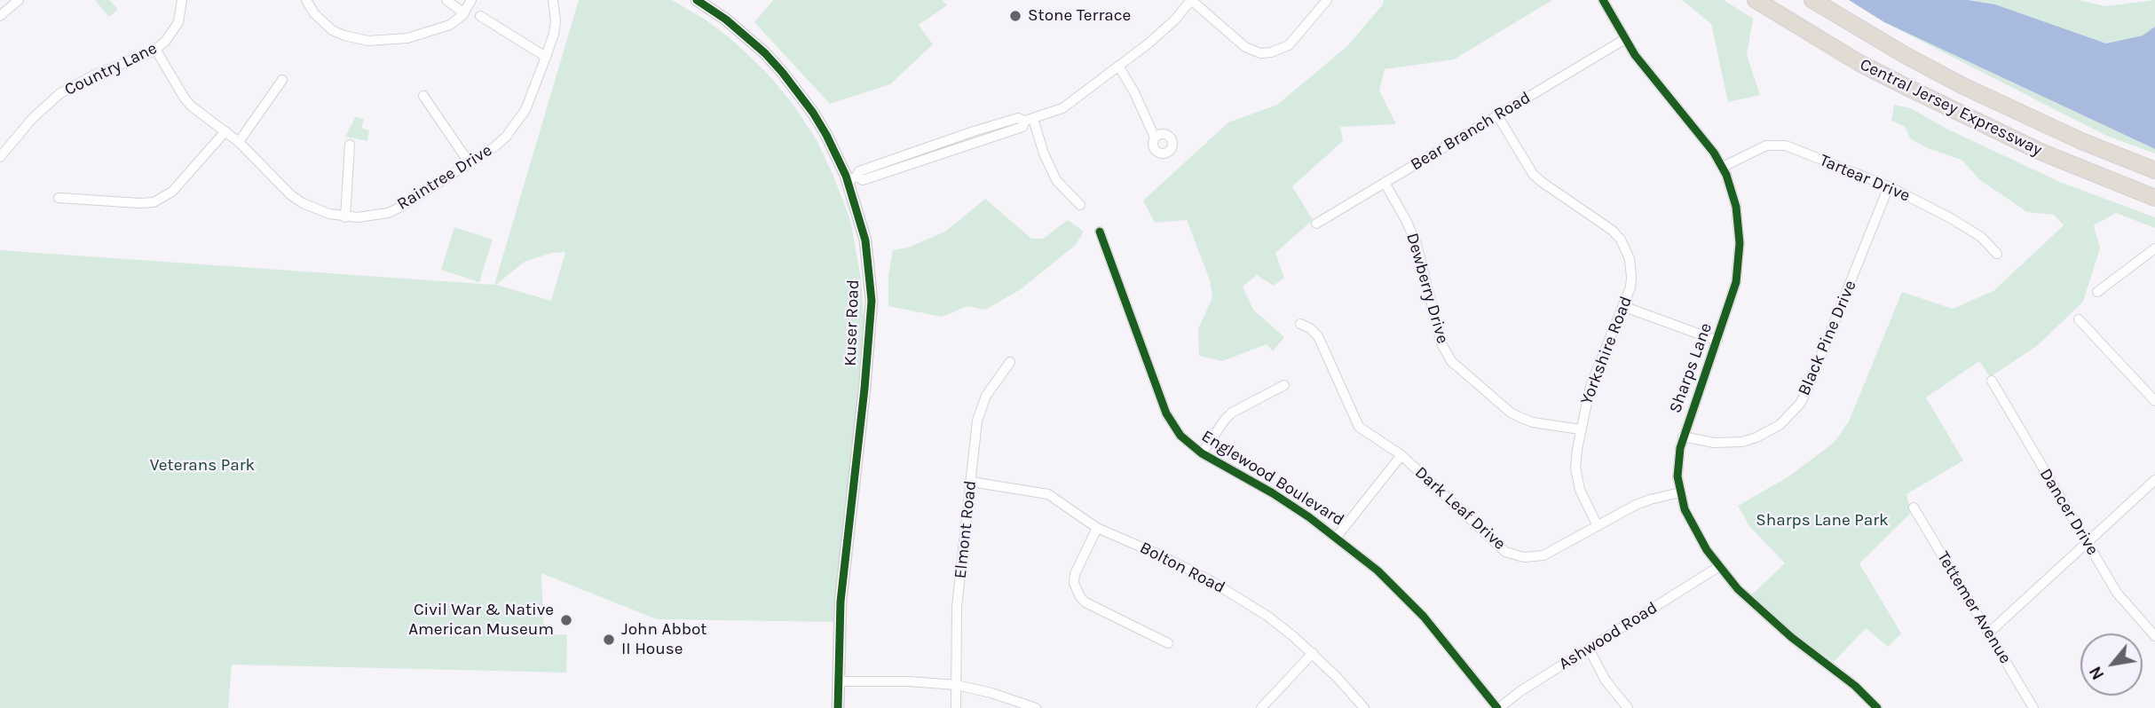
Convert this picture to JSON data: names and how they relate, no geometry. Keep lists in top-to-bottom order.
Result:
{
  "streets": {
    "highway": ["Central Jersey Expressway"],
    "street": [
      "Country Lane",
      "Bear Branch Road",
      "Raintree Drive",
      "Tartear Drive",
      "Dewberry Drive",
      "Kuser Road",
      "Black Pine Drive",
      "Yorkshire Road",
      "Sharps Lane",
      "Englewood Boulevard",
      "Dark Leaf Drive",
      "Dancer Drive",
      "Elmont Road",
      "Bolton Road",
      "Tettemer Avenue",
      "Ashwood Road"
    ]
  },
  "crossings": [
    ["Country Lane", "Raintree Drive"],
    ["Bear Branch Road", "Dewberry Drive"],
    ["Bear Branch Road", "Yorkshire Road"],
    ["Bear Branch Road", "Sharps Lane"],
    ["Tartear Drive", "Black Pine Drive"],
    ["Tartear Drive", "Sharps Lane"],
    ["Dewberry Drive", "Yorkshire Road"],
    ["Black Pine Drive", "Sharps Lane"],
    ["Yorkshire Road", "Dark Leaf Drive"],
    ["Sharps Lane", "Dark Leaf Drive"],
    ["Sharps Lane", "Ashwood Road"],
    ["Englewood Boulevard", "Ashwood Road"],
    ["Elmont Road", "Bolton Road"]
  ],
  "parks": ["Veterans Park", "Sharps Lane Park"],
  "places": ["Stone Terrace", "Civil War & Native American Museum", "John Abbot II House"],
  "north": "bottom left"
}
